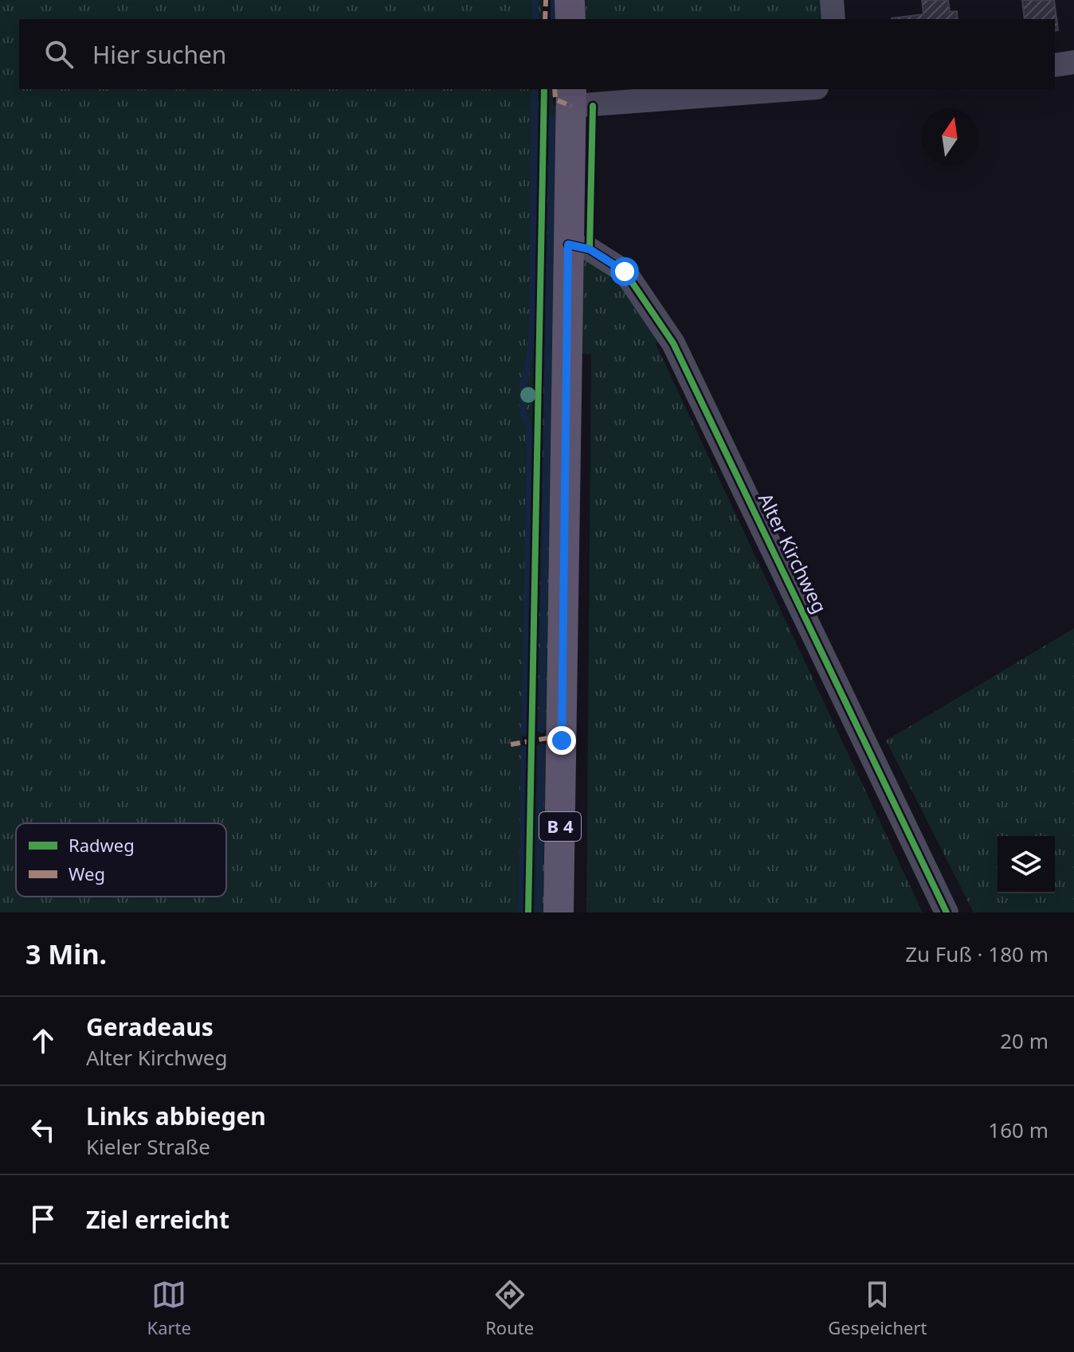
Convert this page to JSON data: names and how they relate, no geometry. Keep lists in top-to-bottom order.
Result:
{
  "streets": {
    "main road": ["B 4"],
    "street": ["Alter Kirchweg"]
  },
  "crossings": [
    ["Alter Kirchweg", "B 4"]
  ],
  "legend": ["Radweg", "Weg"],
  "north": "top",
  "page": {
    "search": "Hier suchen",
    "heading": ["3 Min.", "Zu Fuß · 180 m"],
    "list": [
      ["Geradeaus", "Alter Kirchweg", "20 m"],
      ["Links abbiegen", "Kieler Straße", "160 m"],
      "Ziel erreicht"
    ],
    "nav": ["Karte", "Route", "Gespeichert"]
  }
}
